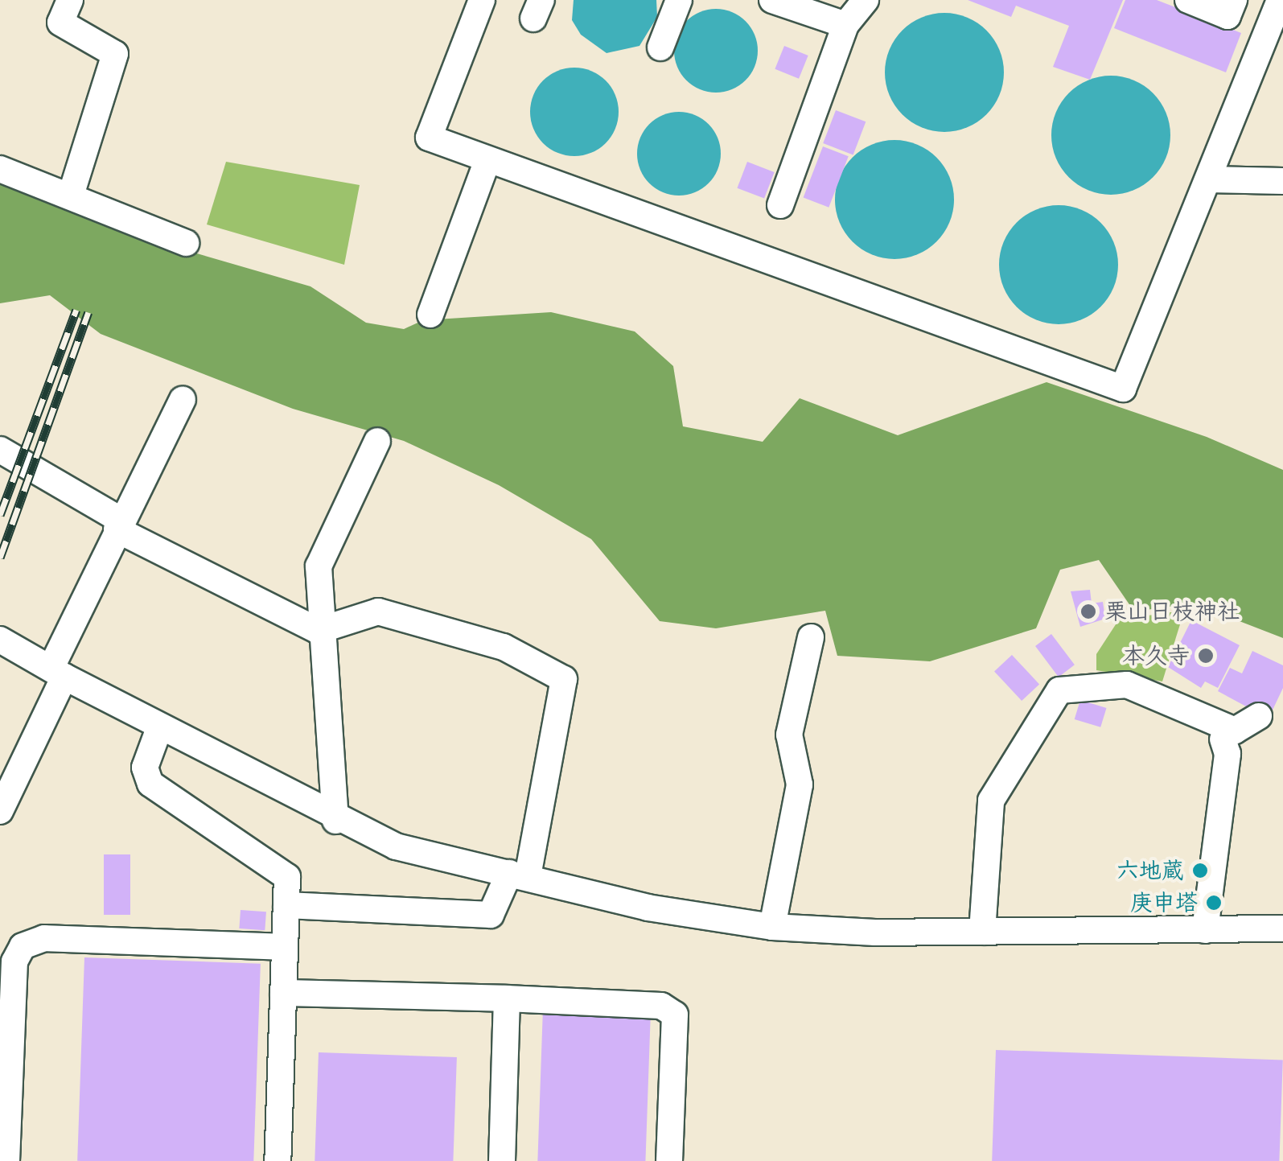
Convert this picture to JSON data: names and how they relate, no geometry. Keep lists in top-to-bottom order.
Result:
{
  "places": [
    "栗山日枝神社",
    "本久寺",
    "六地蔵",
    "庚申塔"
  ]
}
